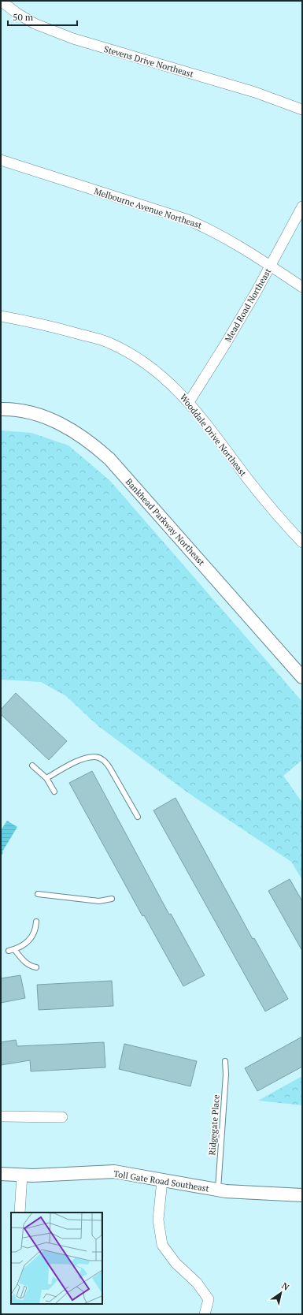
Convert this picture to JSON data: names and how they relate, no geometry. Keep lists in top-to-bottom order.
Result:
{
  "streets": {
    "street": [
      "Stevens Drive Northeast",
      "Melbourne Avenue Northeast",
      "Mead Road Northeast",
      "Wooddale Drive Northeast",
      "Bankhead Parkway Northeast",
      "Toll Gate Road Southeast"
    ],
    "lane": ["Ridgegate Place"]
  },
  "crossings": [
    ["Melbourne Avenue Northeast", "Mead Road Northeast"],
    ["Mead Road Northeast", "Wooddale Drive Northeast"],
    ["Ridgegate Place", "Toll Gate Road Southeast"]
  ],
  "scale_bar": "50 m",
  "north": "top right"
}
